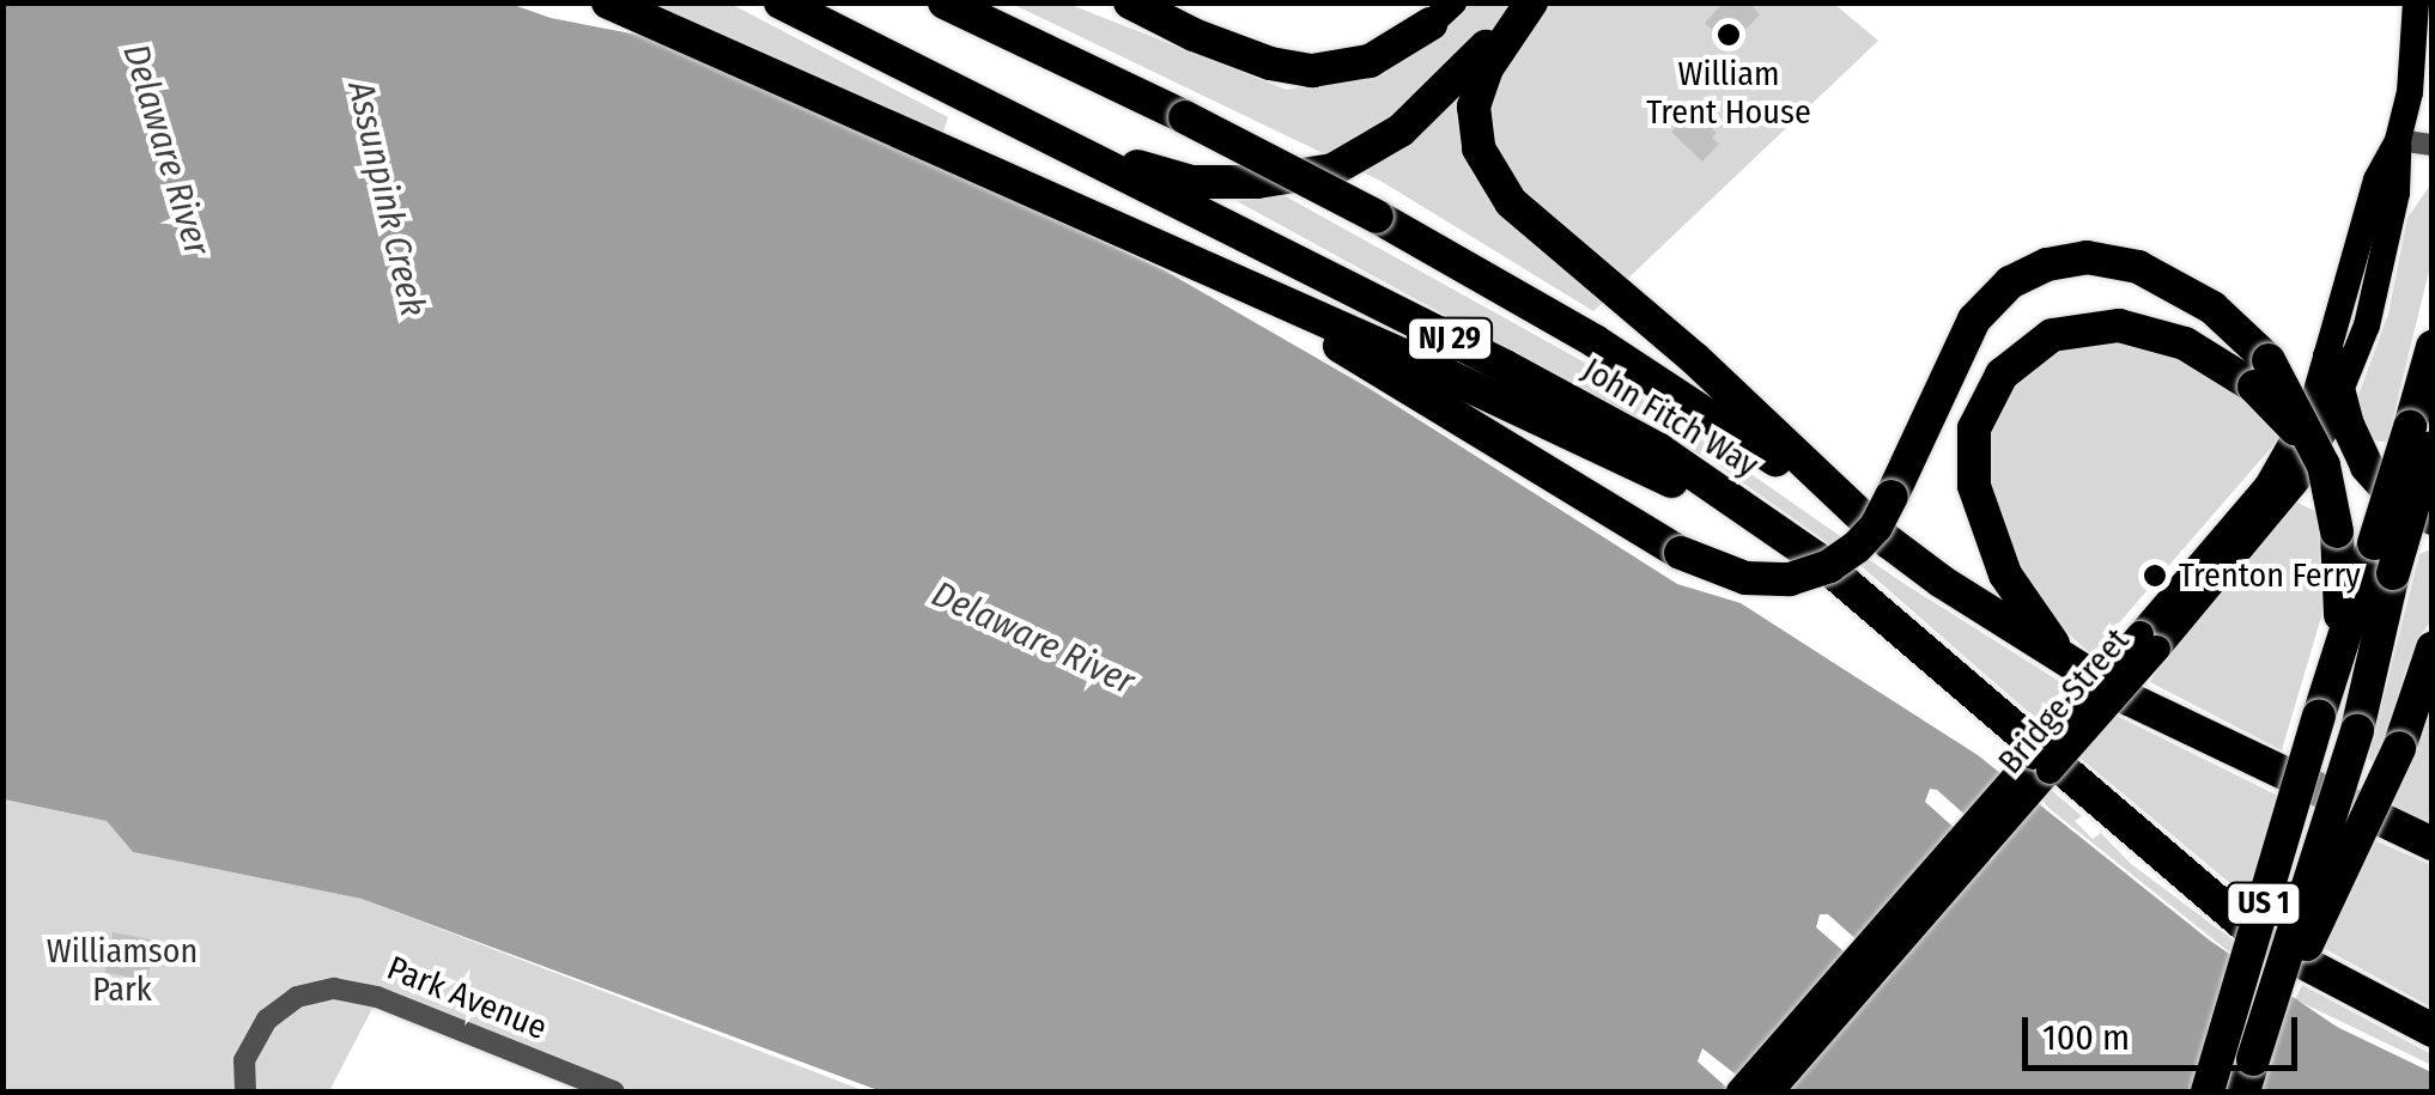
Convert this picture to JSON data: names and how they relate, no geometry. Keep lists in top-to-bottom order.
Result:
{
  "streets": {
    "highway": ["NJ 29", "John Fitch Way", "US 1"],
    "main road": ["Bridge Street"],
    "street": ["Park Avenue"]
  },
  "water": ["Delaware River", "Assunpink Creek"],
  "parks": ["Williamson Park"],
  "places": ["William Trent House", "Trenton Ferry"],
  "scale_bar": "100 m"
}
